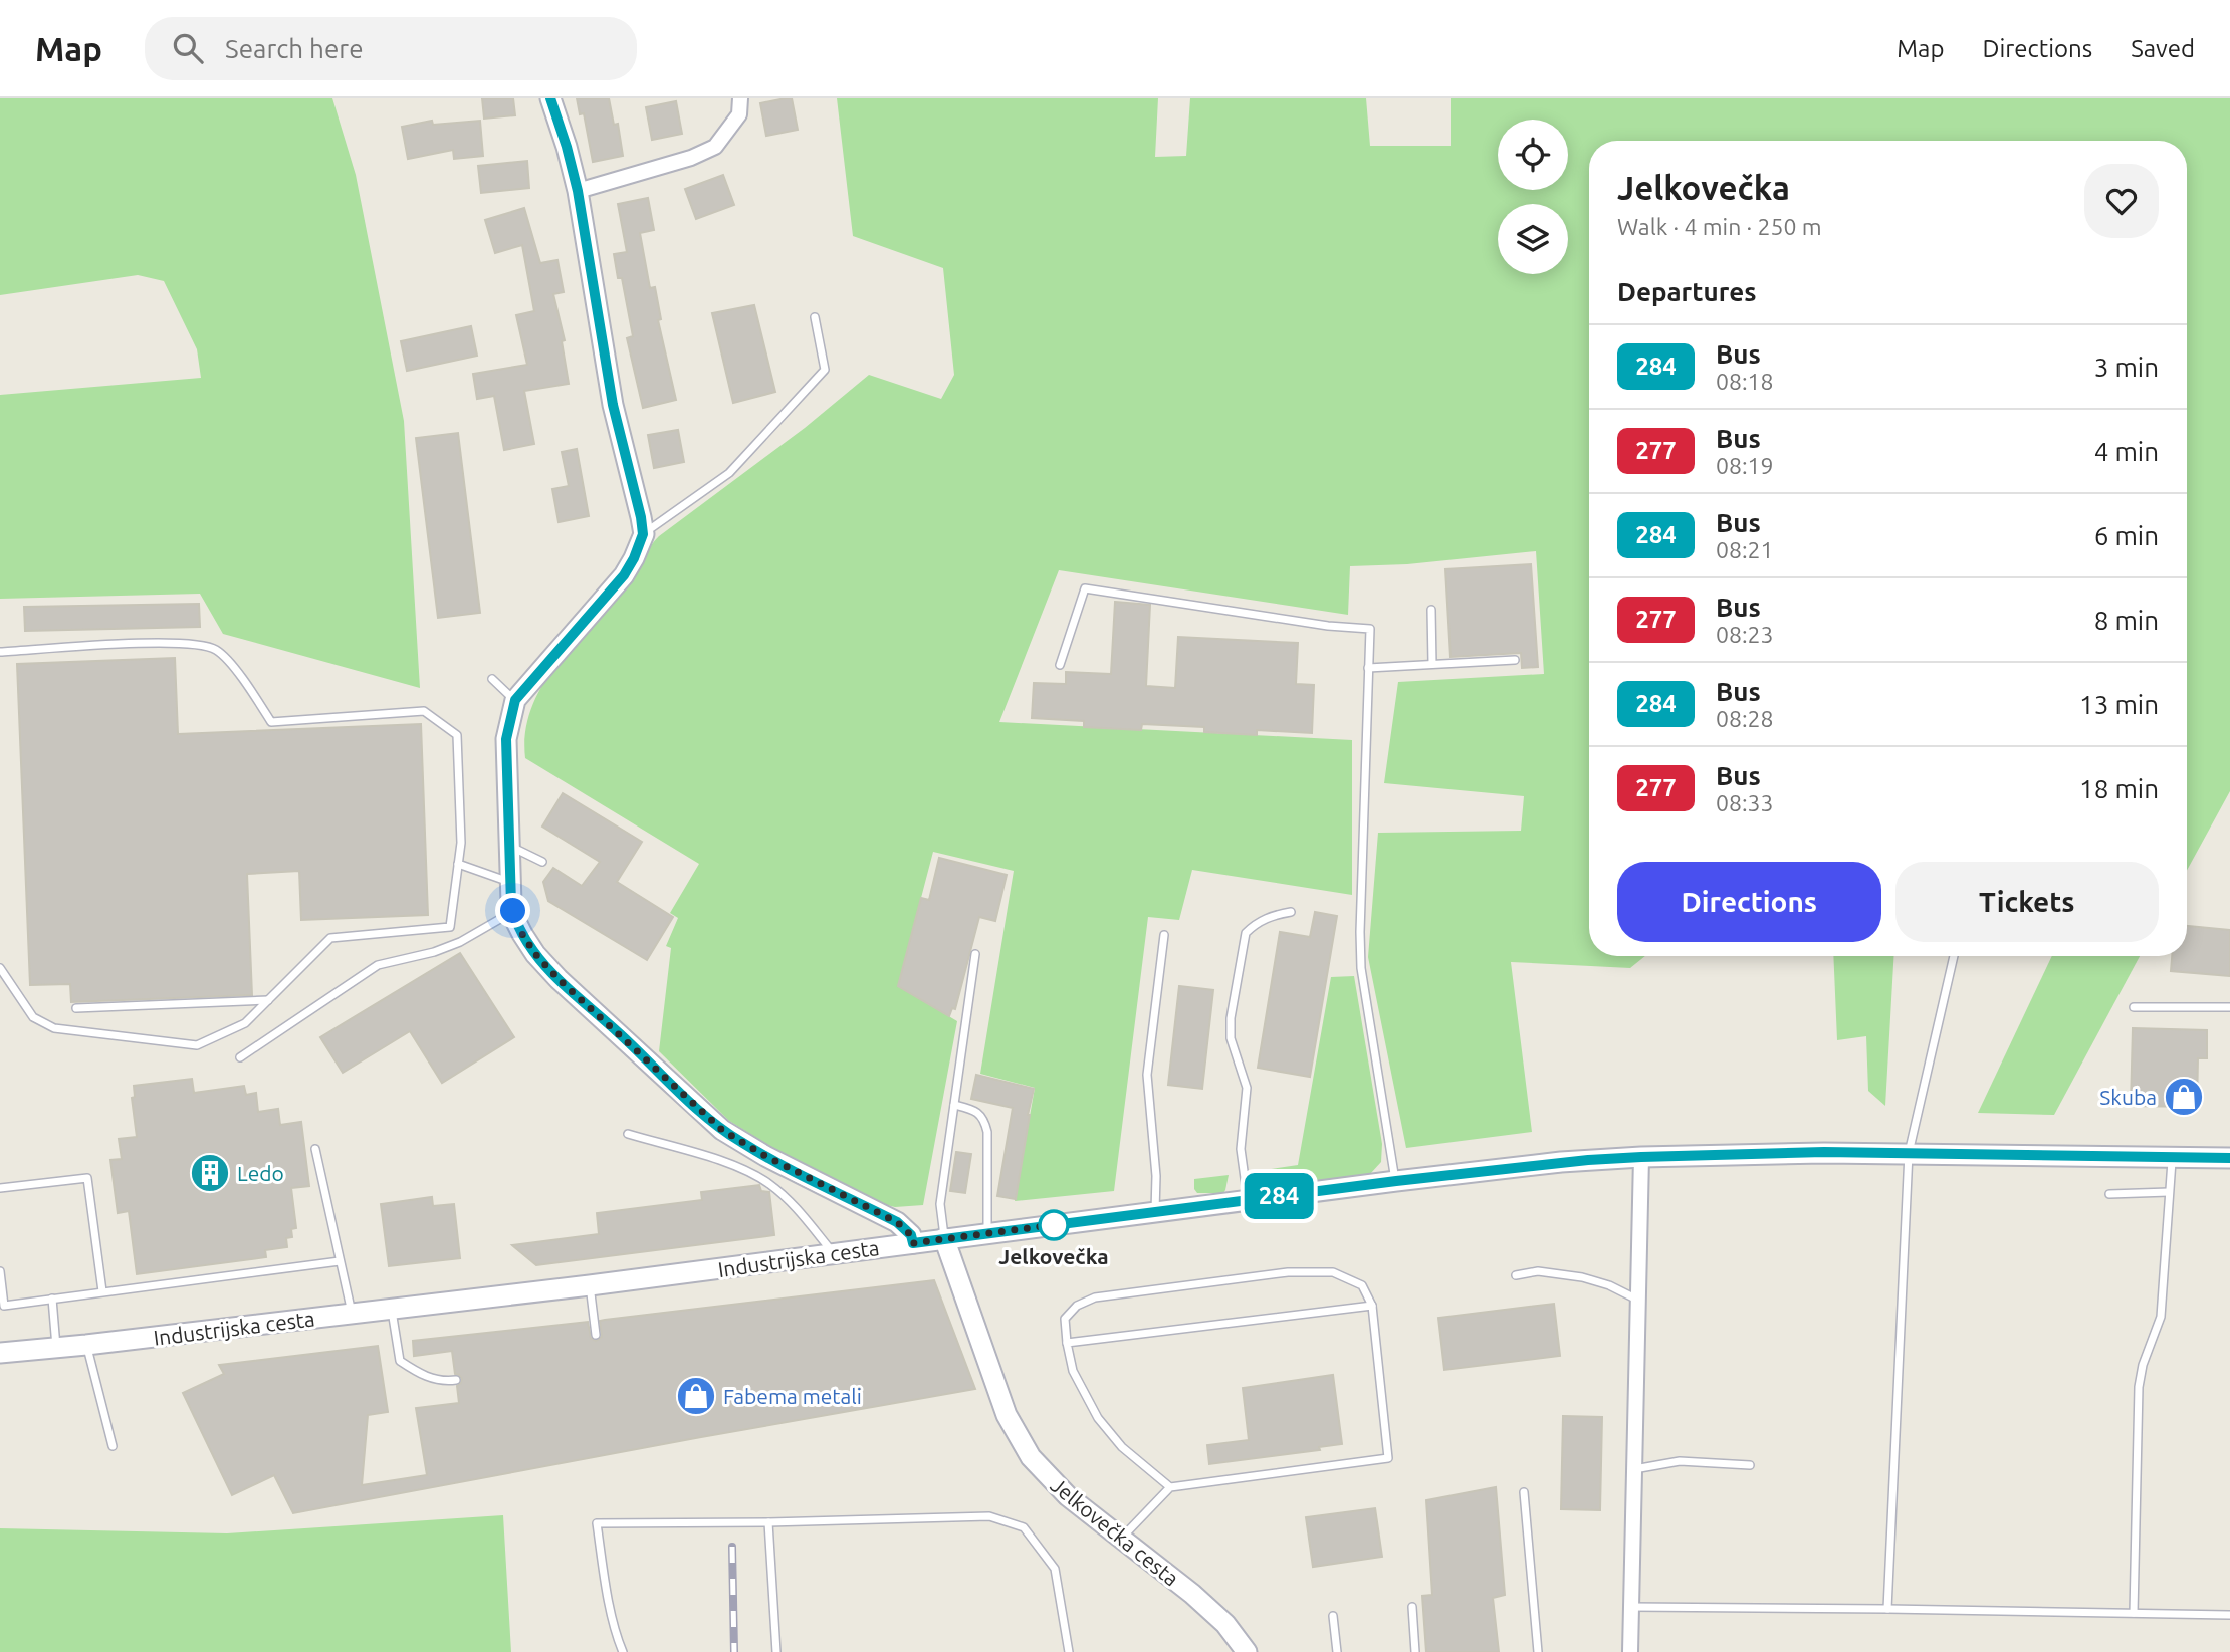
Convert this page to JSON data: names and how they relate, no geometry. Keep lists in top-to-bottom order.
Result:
{
  "streets": {
    "street": ["Industrijska cesta", "Jelkovečka cesta"]
  },
  "crossings": [
    ["Industrijska cesta", "Jelkovečka cesta"]
  ],
  "places": {
    "shop": ["Skuba", "Fabema metali"],
    "building": ["Ledo"],
    "other": ["Jelkovečka"]
  },
  "lines": ["bus line 284"],
  "page": {
    "header": "Map",
    "search": "Search here",
    "nav": ["Map", "Directions", "Saved"],
    "on_map": "284",
    "heading": [
      ["Jelkovečka", "Walk · 4 min · 250 m"],
      "Departures"
    ],
    "list": [
      {
        "mark": "284",
        "name": "Bus",
        "note": "08:18",
        "value": "3 min"
      },
      {
        "mark": "277",
        "name": "Bus",
        "note": "08:19",
        "value": "4 min"
      },
      {
        "mark": "284",
        "name": "Bus",
        "note": "08:21",
        "value": "6 min"
      },
      {
        "mark": "277",
        "name": "Bus",
        "note": "08:23",
        "value": "8 min"
      },
      {
        "mark": "284",
        "name": "Bus",
        "note": "08:28",
        "value": "13 min"
      },
      {
        "mark": "277",
        "name": "Bus",
        "note": "08:33",
        "value": "18 min"
      }
    ],
    "buttons": ["Directions", "Tickets"]
  }
}
